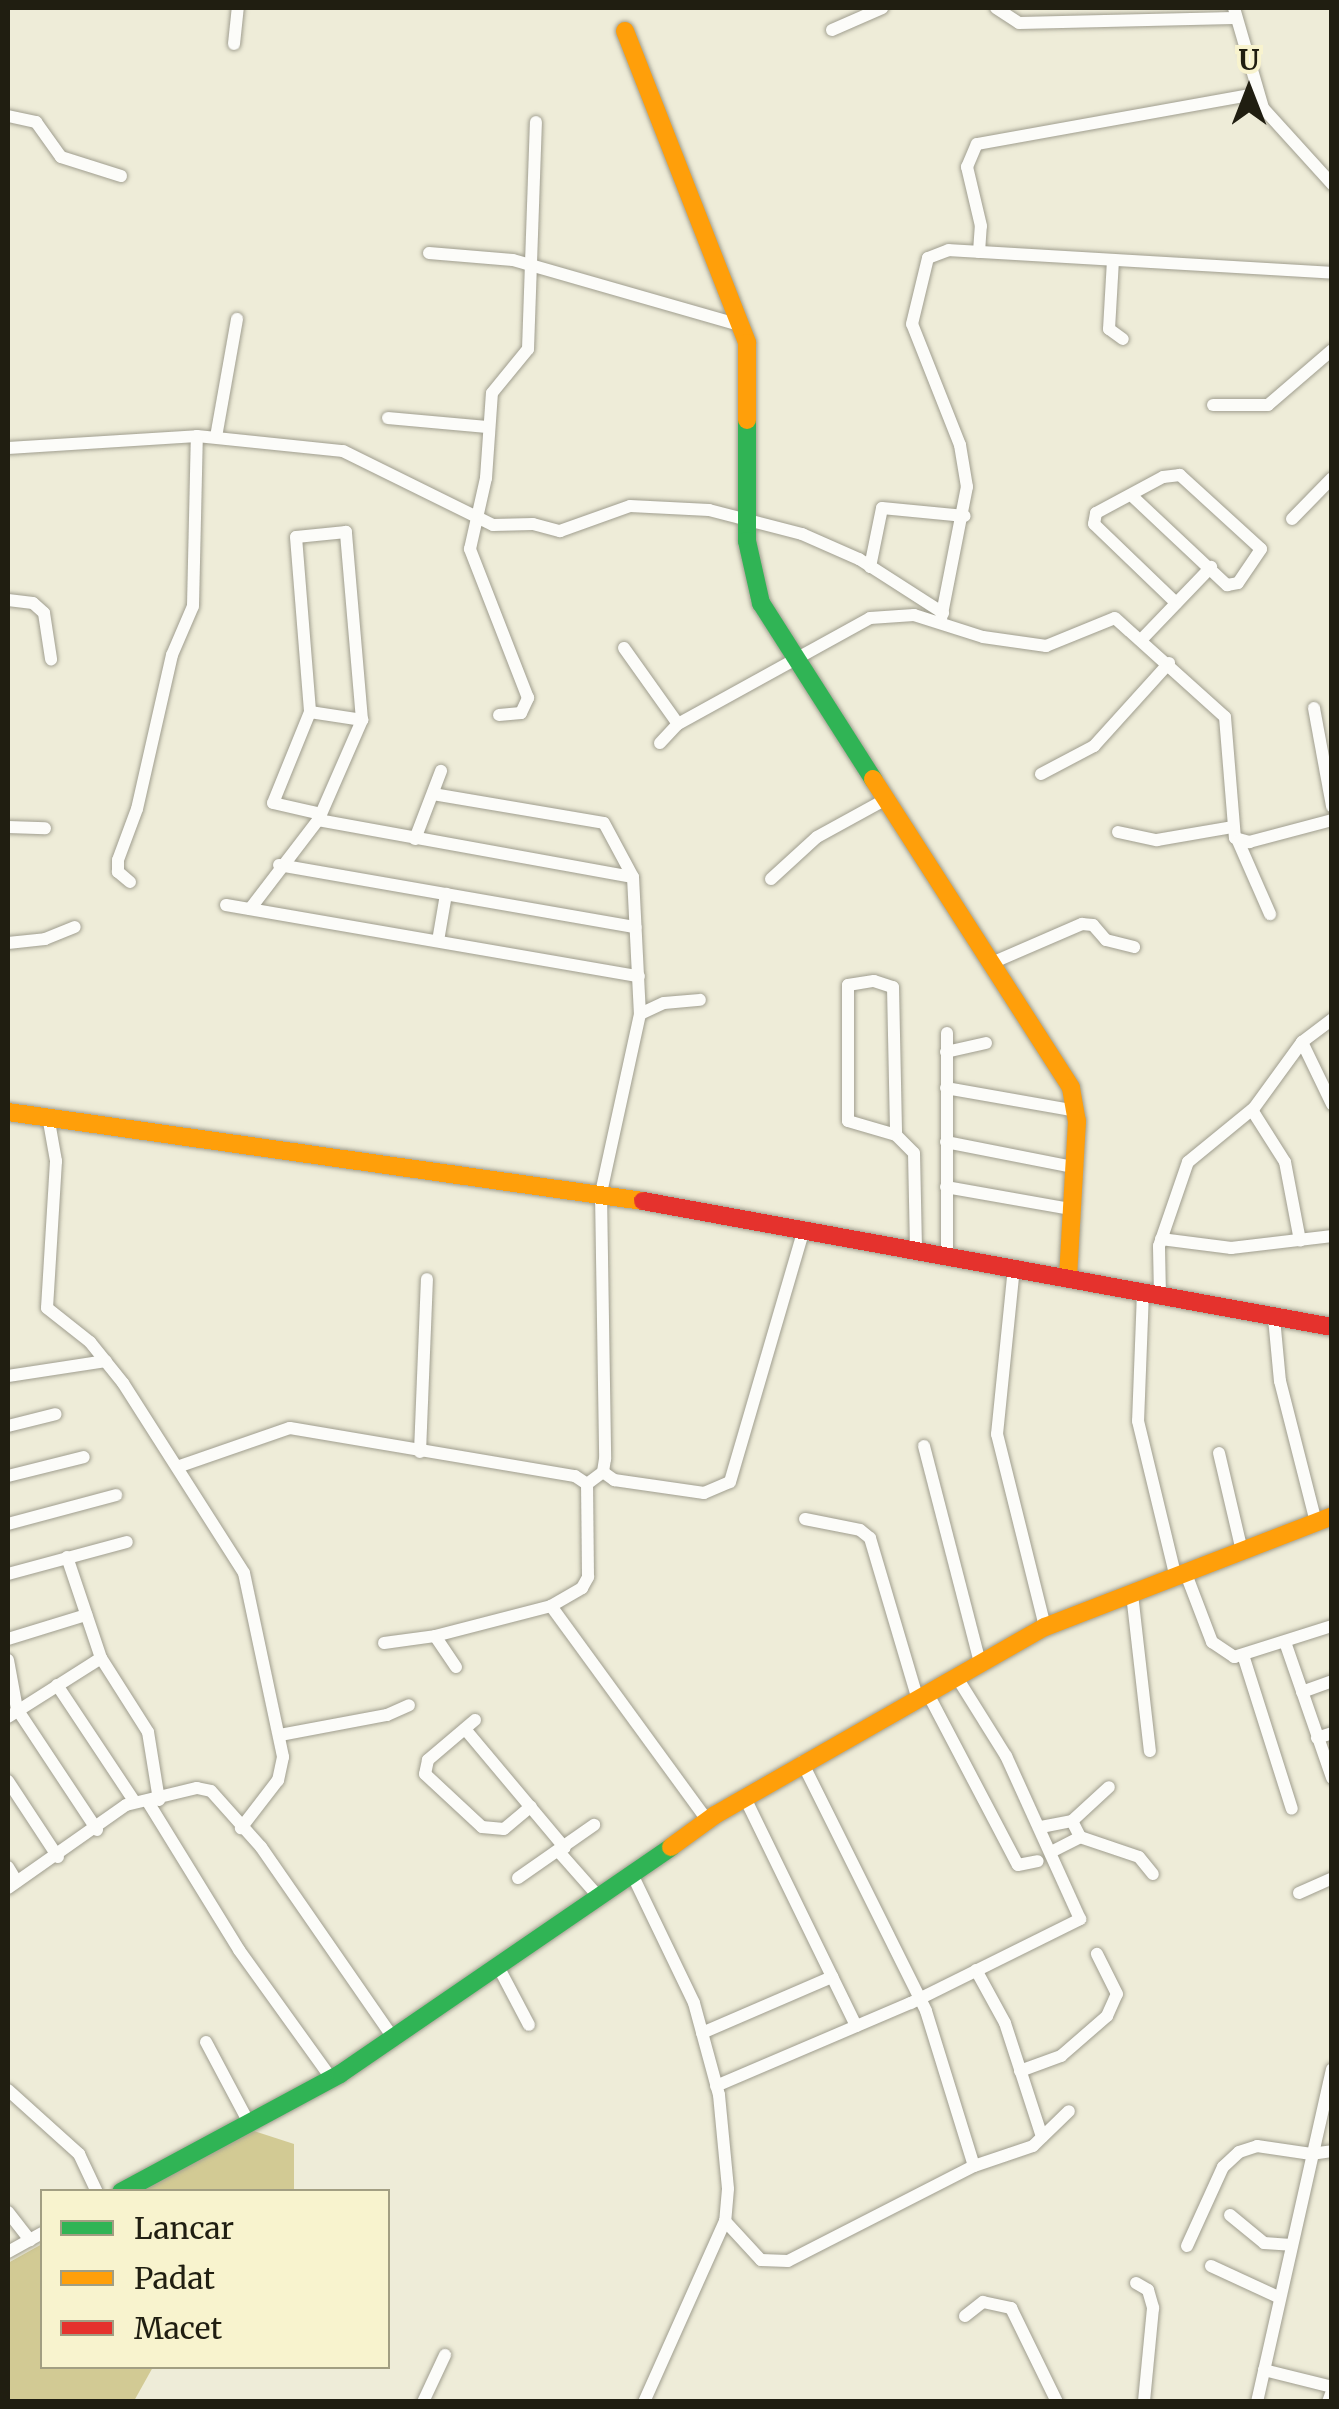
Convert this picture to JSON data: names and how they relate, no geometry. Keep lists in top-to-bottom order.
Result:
{
  "legend": ["Lancar", "Padat", "Macet"],
  "north": "top"
}
